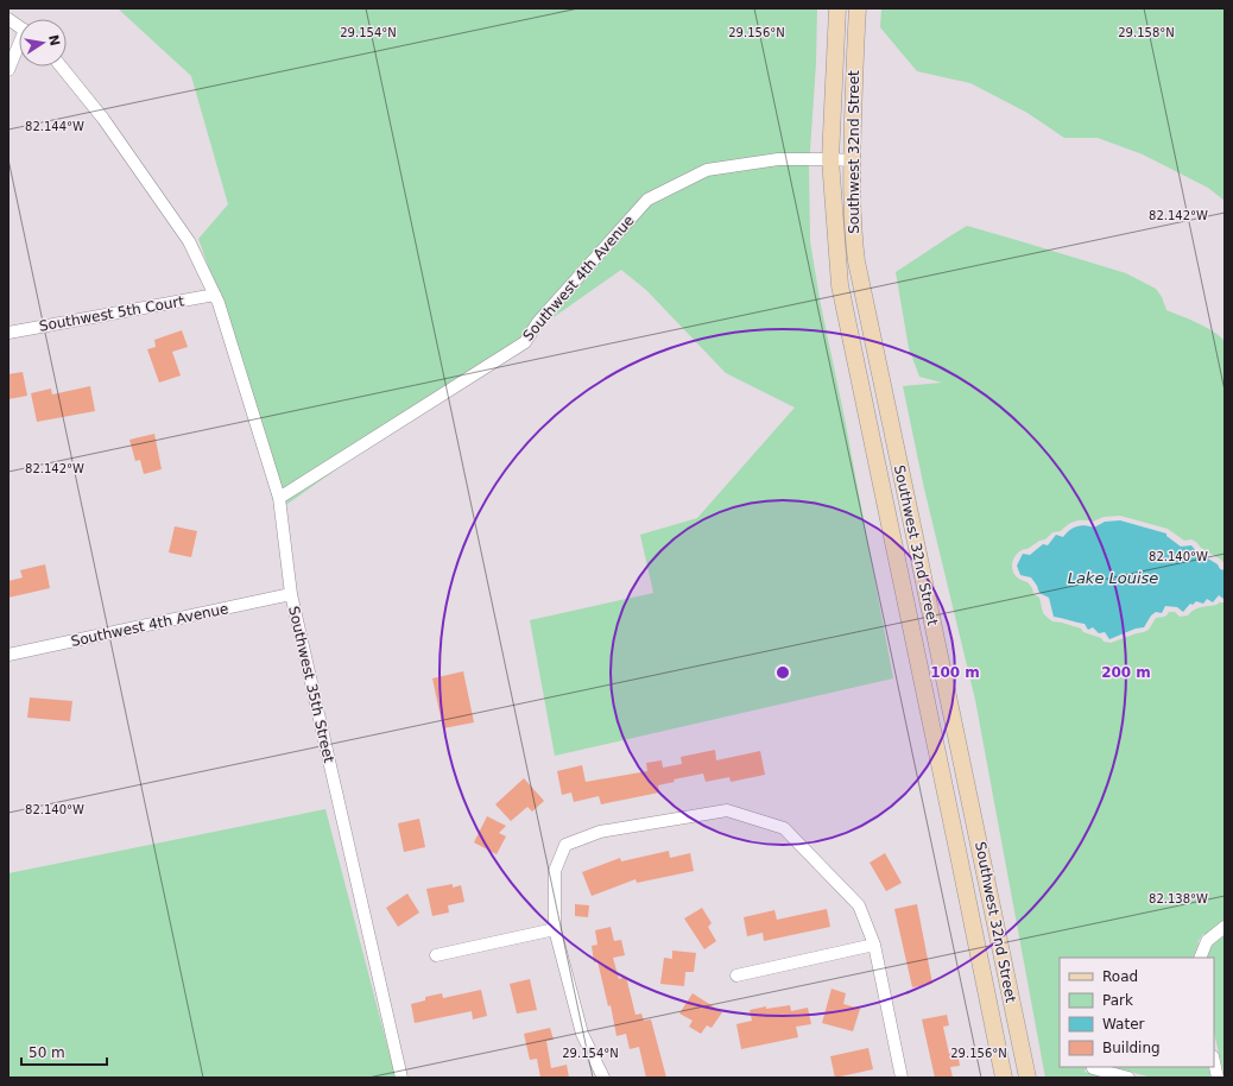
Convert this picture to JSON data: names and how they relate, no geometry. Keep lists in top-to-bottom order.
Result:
{
  "streets": {
    "main road": ["Southwest 32nd Street"],
    "street": ["Southwest 4th Avenue", "Southwest 5th Court", "Southwest 35th Street"]
  },
  "crossings": [
    ["Southwest 32nd Street", "Southwest 4th Avenue"],
    ["Southwest 4th Avenue", "Southwest 35th Street"],
    ["Southwest 5th Court", "Southwest 35th Street"]
  ],
  "water": ["Lake Louise"],
  "legend": [
    "Road",
    "Park",
    "Water",
    "Building"
  ],
  "scale_bar": "50 m",
  "north": "right",
  "coordinates": [
    "29.154°N",
    "29.156°N",
    "29.158°N",
    "82.144°W",
    "82.142°W",
    "82.140°W",
    "82.138°W"
  ],
  "rings": ["100 m", "200 m"]
}
